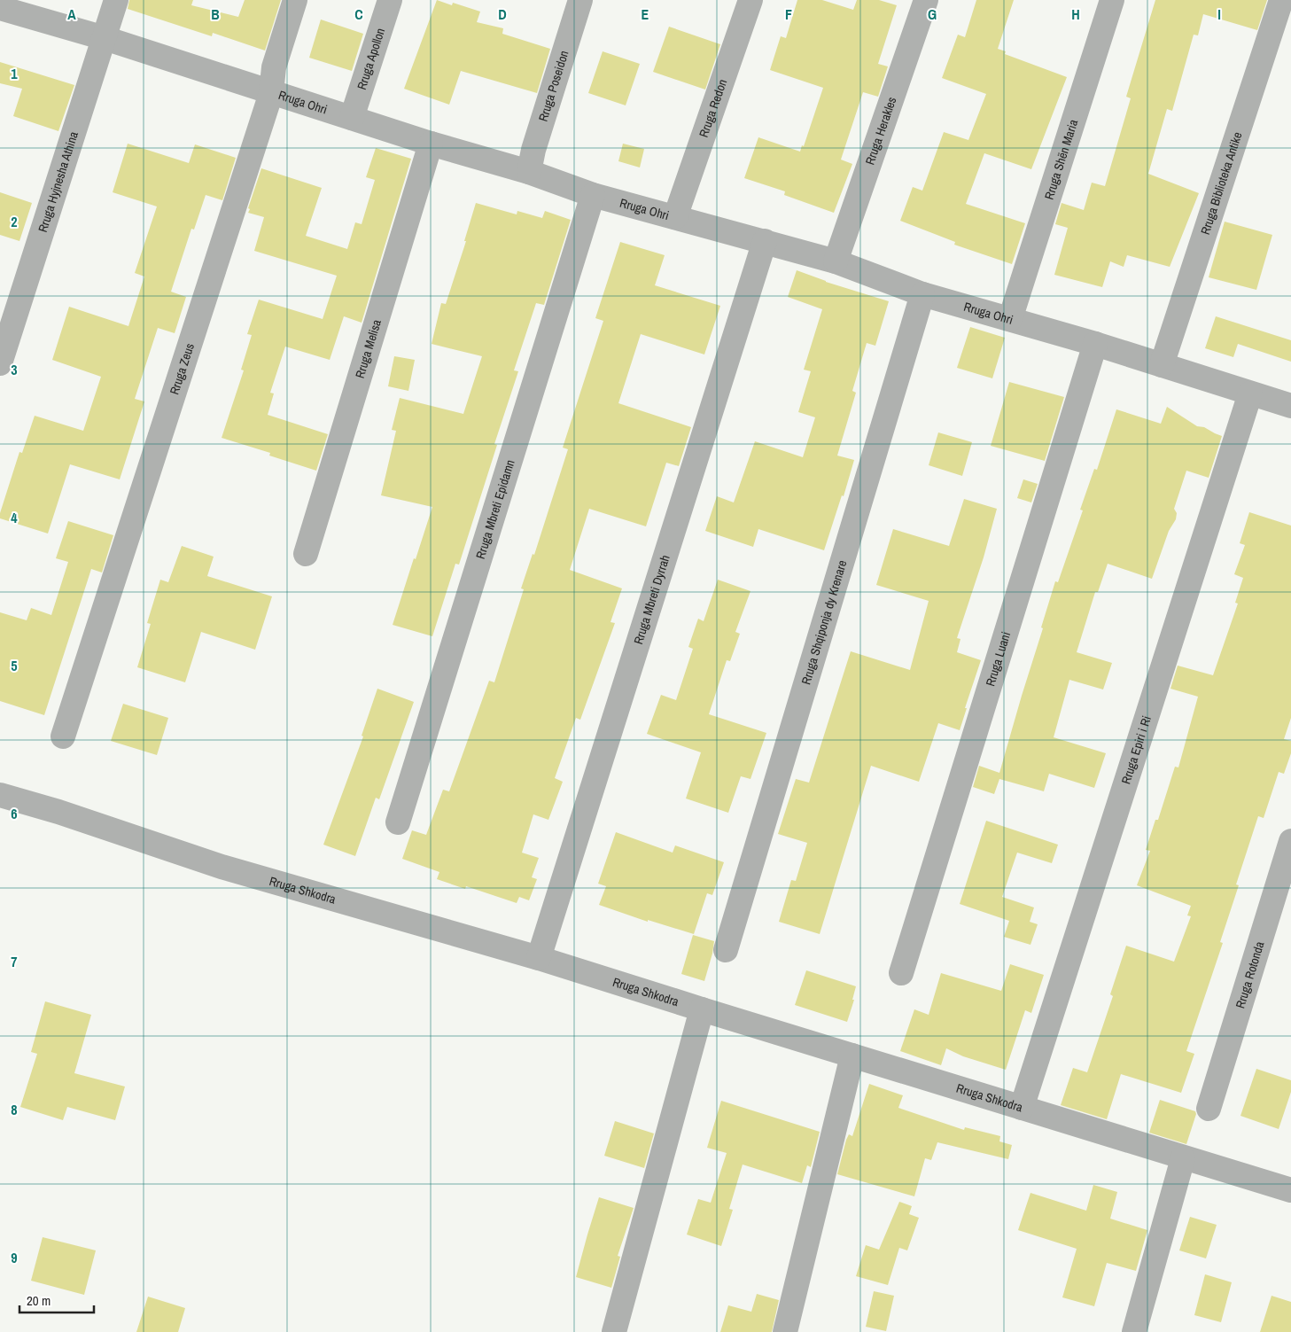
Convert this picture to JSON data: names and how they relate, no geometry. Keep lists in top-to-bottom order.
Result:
{
  "streets": {
    "street": [
      "Rruga Apollon",
      "Rruga Poseidon",
      "Rruga Ohri",
      "Rruga Redon",
      "Rruga Herakles",
      "Rruga Shën Maria",
      "Rruga Hyjnesha Athina",
      "Rruga Biblioteka Antike",
      "Rruga Melisa",
      "Rruga Zeus",
      "Rruga Mbreti Epidamn",
      "Rruga Mbreti Dyrrah",
      "Rruga Shqiponja dy Krenare",
      "Rruga Luani",
      "Rruga Epiri i Ri",
      "Rruga Shkodra",
      "Rruga Rotonda"
    ]
  },
  "crossings": [
    ["Rruga Apollon", "Rruga Ohri"],
    ["Rruga Poseidon", "Rruga Ohri"],
    ["Rruga Ohri", "Rruga Redon"],
    ["Rruga Ohri", "Rruga Herakles"],
    ["Rruga Ohri", "Rruga Shën Maria"],
    ["Rruga Ohri", "Rruga Hyjnesha Athina"],
    ["Rruga Ohri", "Rruga Biblioteka Antike"],
    ["Rruga Ohri", "Rruga Melisa"],
    ["Rruga Ohri", "Rruga Zeus"],
    ["Rruga Ohri", "Rruga Mbreti Epidamn"],
    ["Rruga Ohri", "Rruga Mbreti Dyrrah"],
    ["Rruga Ohri", "Rruga Shqiponja dy Krenare"],
    ["Rruga Ohri", "Rruga Luani"],
    ["Rruga Ohri", "Rruga Epiri i Ri"],
    ["Rruga Mbreti Dyrrah", "Rruga Shkodra"],
    ["Rruga Epiri i Ri", "Rruga Shkodra"]
  ],
  "scale_bar": "20 m",
  "grid": {
    "columns": [
      "A",
      "B",
      "C",
      "D",
      "E",
      "F",
      "G",
      "H",
      "I"
    ],
    "rows": [
      "1",
      "2",
      "3",
      "4",
      "5",
      "6",
      "7",
      "8",
      "9"
    ]
  }
}
